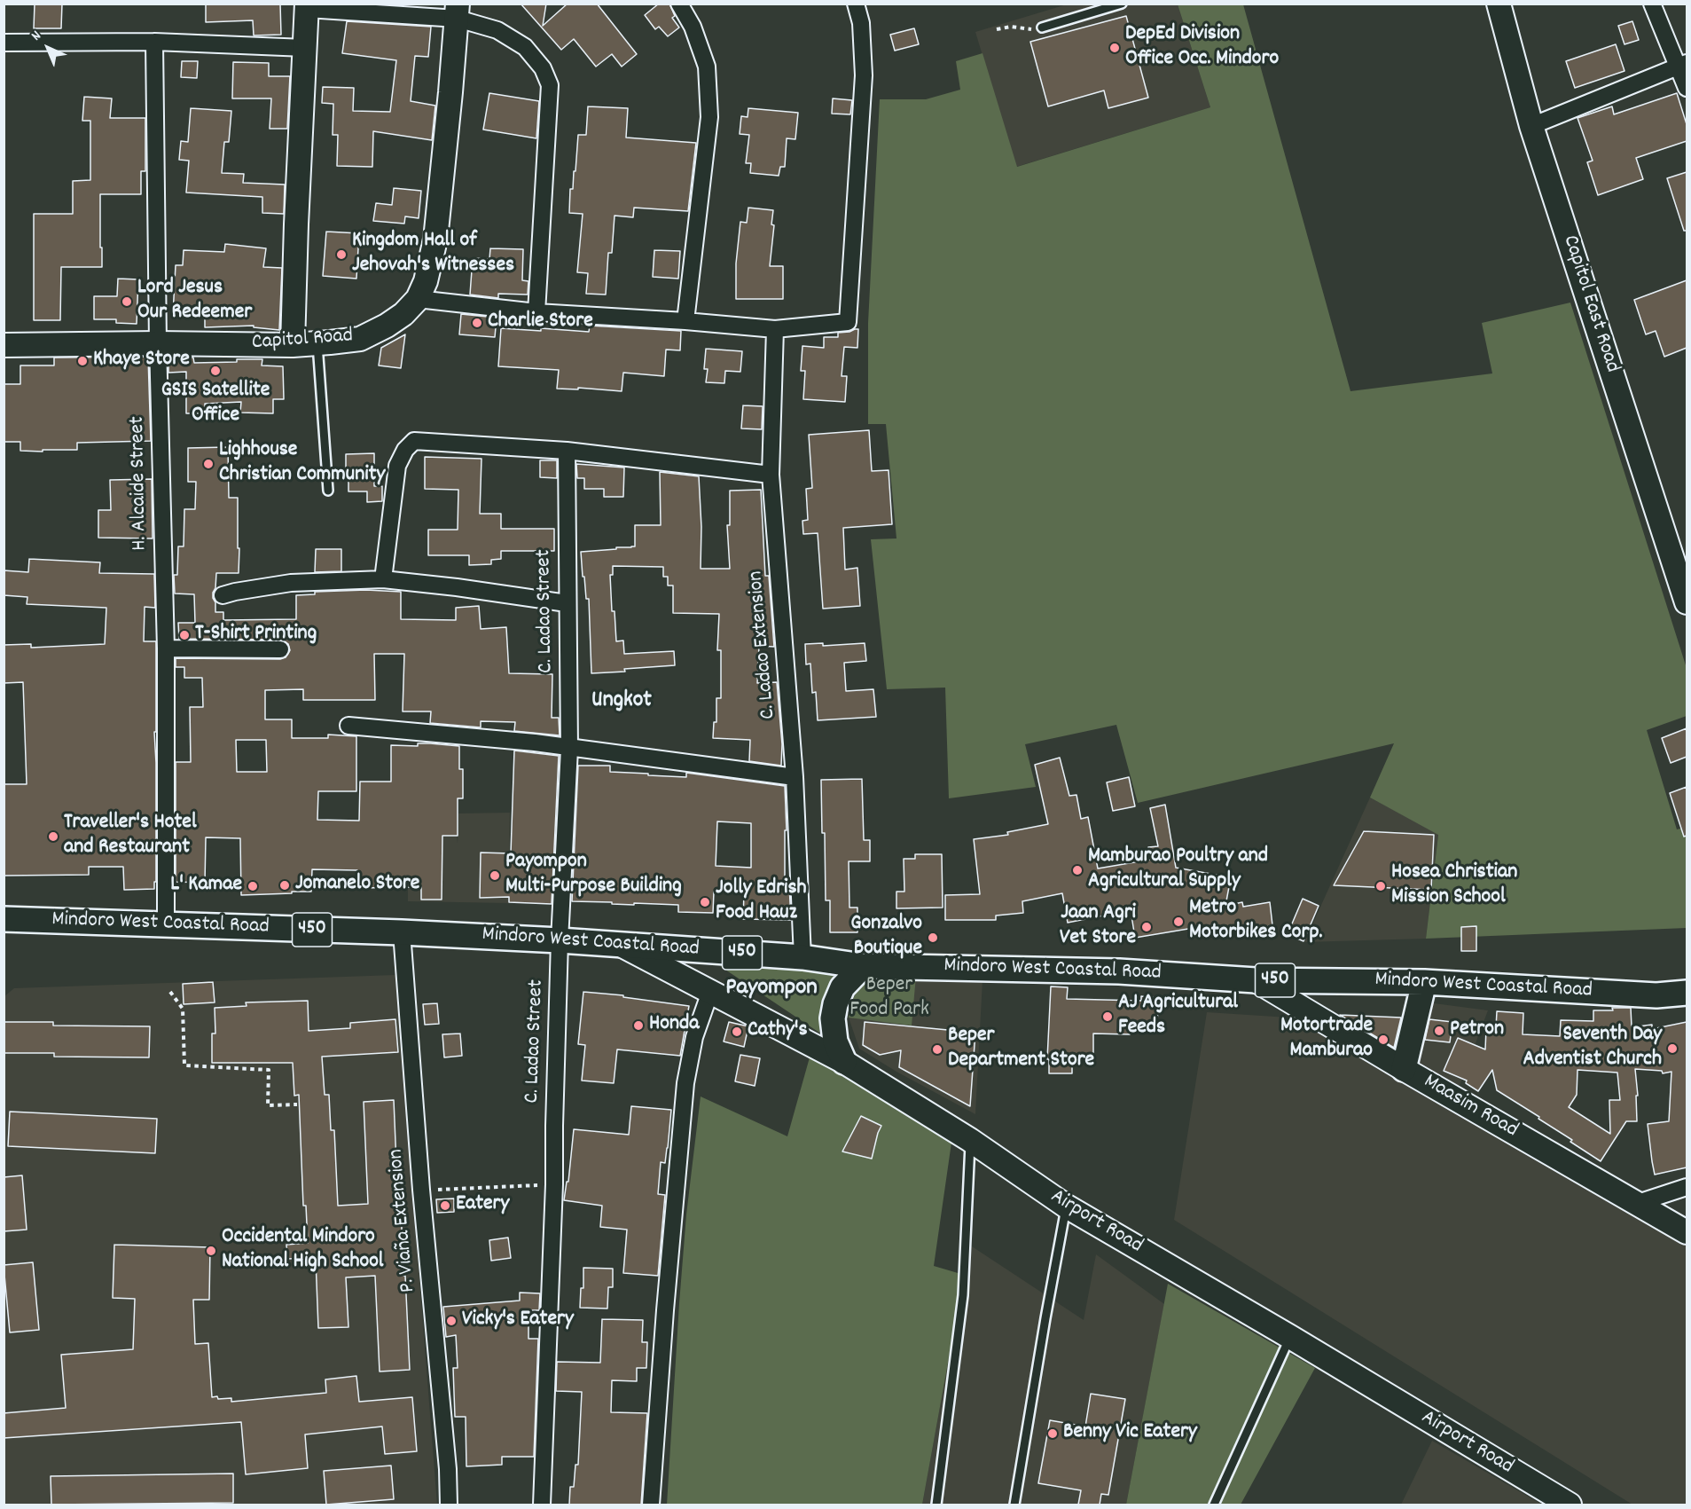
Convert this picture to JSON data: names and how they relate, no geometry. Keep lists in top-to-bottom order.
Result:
{
  "streets": {
    "main road": ["Mindoro West Coastal Road", "450"],
    "street": [
      "Capitol East Road",
      "Capitol Road",
      "H. Alcaide Street",
      "C. Ladao Street",
      "C. Ladao Extension",
      "Maasim Road",
      "P. Viaña Extension",
      "Airport Road"
    ]
  },
  "crossings": [
    ["Capitol Road", "H. Alcaide Street"],
    ["H. Alcaide Street", "Mindoro West Coastal Road"],
    ["C. Ladao Street", "Mindoro West Coastal Road"],
    ["C. Ladao Extension", "Mindoro West Coastal Road"],
    ["Mindoro West Coastal Road", "Maasim Road"],
    ["Mindoro West Coastal Road", "P. Viaña Extension"],
    ["Mindoro West Coastal Road", "Airport Road"]
  ],
  "districts": ["Ungkot", "Payompon"],
  "parks": ["Beper Food Park"],
  "places": [
    "DepEd Division Office Occ. Mindoro",
    "Kingdom Hall of Jehovah's Witnesses",
    "Lord Jesus Our Redeemer",
    "Charlie Store",
    "Khaye Store",
    "GSIS Satellite Office",
    "Lighhouse Christian Community",
    "T-Shirt Printing",
    "Traveller's Hotel and Restaurant",
    "Mamburao Poultry and Agricultural Supply",
    "Payompon Multi-Purpose Building",
    "Jomanelo Store",
    "L' Kamae",
    "Hosea Christian Mission School",
    "Jolly Edrish Food Hauz",
    "Metro Motorbikes Corp.",
    "Jaan Agri Vet Store",
    "Gonzalvo Boutique",
    "AJ Agricultural Feeds",
    "Honda",
    "Petron",
    "Cathy's",
    "Motortrade Mamburao",
    "Seventh Day Adventist Church",
    "Beper Department Store",
    "Eatery",
    "Occidental Mindoro National High School",
    "Vicky's Eatery",
    "Benny Vic Eatery"
  ],
  "north": "top left"
}
